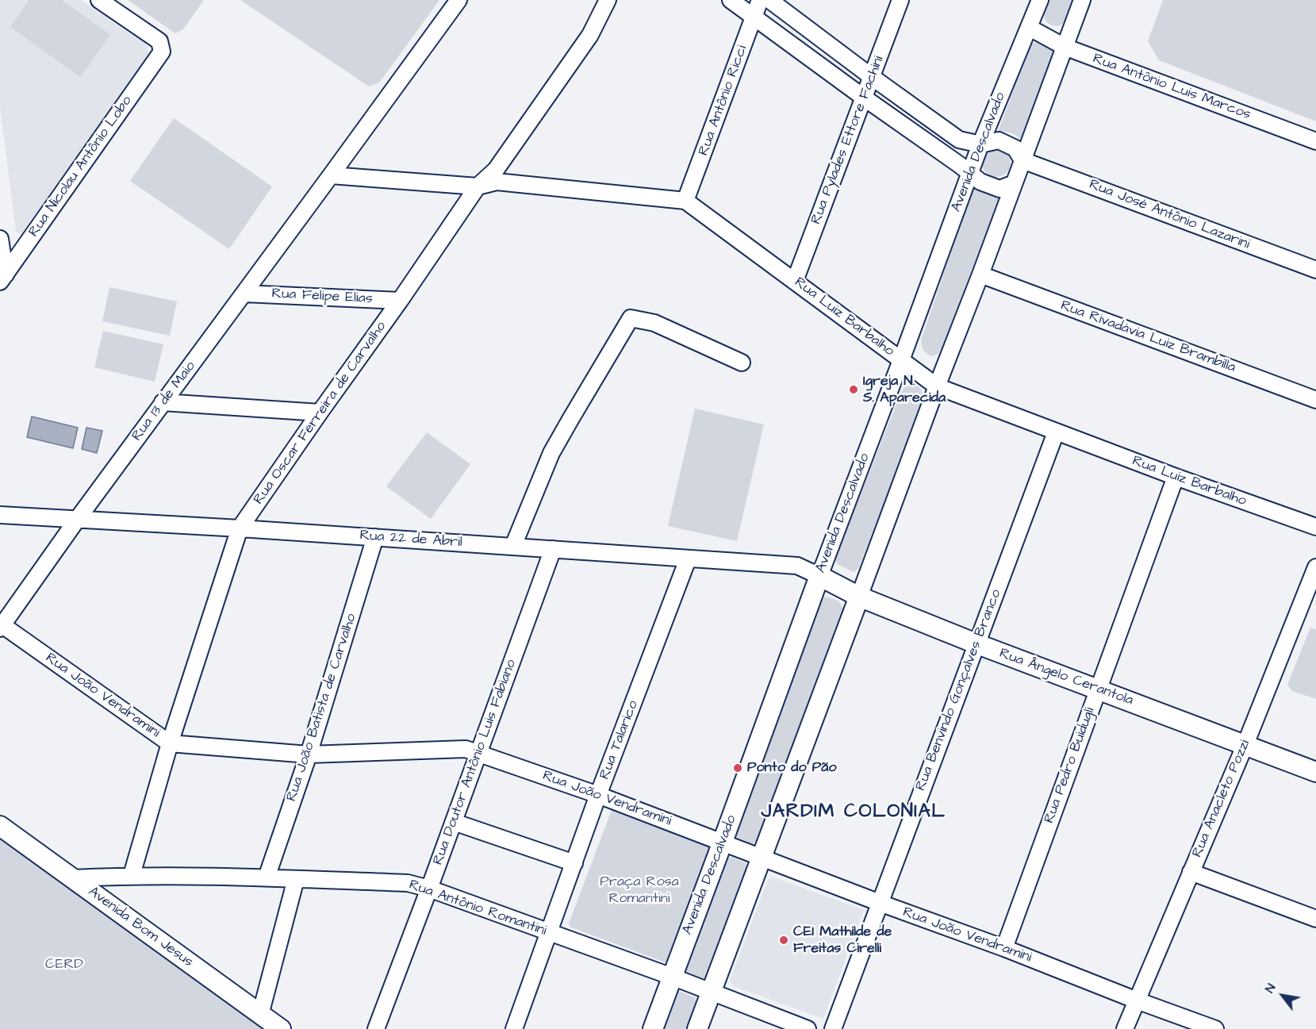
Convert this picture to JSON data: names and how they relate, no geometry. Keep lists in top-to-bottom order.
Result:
{
  "streets": {
    "street": [
      "Rua Antônio Luis Marcos",
      "Rua Antônio Ricci",
      "Rua Pylades Ettore Fachini",
      "Avenida Descalvado",
      "Rua Nicolau Antônio Lobo",
      "Rua José Antônio Lazarini",
      "Rua Felipe Elias",
      "Rua Luiz Barbalho",
      "Rua Rivadávia Luiz Brambilla",
      "Rua 13 de Maio",
      "Rua Oscar Ferreira de Carvalho",
      "Rua 22 de Abril",
      "Rua Ângelo Cerantola",
      "Rua Benvindo Gonçalves Branco",
      "Rua João Vendramini",
      "Rua João Batista de Carvalho",
      "Rua Talarico",
      "Rua Doutor Antônio Luis Fabiano",
      "Rua Pedro Buidugli",
      "Rua Anacleto Pozzi",
      "Rua Antônio Romantini",
      "Avenida Bom Jesus"
    ]
  },
  "crossings": [
    ["Rua Antônio Luis Marcos", "Avenida Descalvado"],
    ["Rua Antônio Ricci", "Rua Luiz Barbalho"],
    ["Rua Pylades Ettore Fachini", "Rua Luiz Barbalho"],
    ["Avenida Descalvado", "Rua José Antônio Lazarini"],
    ["Avenida Descalvado", "Rua Luiz Barbalho"],
    ["Avenida Descalvado", "Rua 22 de Abril"],
    ["Avenida Descalvado", "Rua Ângelo Cerantola"],
    ["Avenida Descalvado", "Rua João Vendramini"],
    ["Avenida Descalvado", "Rua Antônio Romantini"],
    ["Rua Felipe Elias", "Rua 13 de Maio"],
    ["Rua Felipe Elias", "Rua Oscar Ferreira de Carvalho"],
    ["Rua Luiz Barbalho", "Rua Benvindo Gonçalves Branco"],
    ["Rua Luiz Barbalho", "Rua Pedro Buidugli"],
    ["Rua 13 de Maio", "Rua 22 de Abril"],
    ["Rua 13 de Maio", "Rua João Vendramini"],
    ["Rua Oscar Ferreira de Carvalho", "Rua 22 de Abril"],
    ["Rua Oscar Ferreira de Carvalho", "Rua João Vendramini"],
    ["Rua Oscar Ferreira de Carvalho", "Rua Antônio Romantini"],
    ["Rua 22 de Abril", "Rua Ângelo Cerantola"],
    ["Rua 22 de Abril", "Rua João Batista de Carvalho"],
    ["Rua 22 de Abril", "Rua Talarico"],
    ["Rua 22 de Abril", "Rua Doutor Antônio Luis Fabiano"],
    ["Rua Ângelo Cerantola", "Rua Benvindo Gonçalves Branco"],
    ["Rua Ângelo Cerantola", "Rua Pedro Buidugli"],
    ["Rua Ângelo Cerantola", "Rua Anacleto Pozzi"],
    ["Rua Benvindo Gonçalves Branco", "Rua João Vendramini"],
    ["Rua João Vendramini", "Rua João Batista de Carvalho"],
    ["Rua João Vendramini", "Rua Talarico"],
    ["Rua João Vendramini", "Rua Doutor Antônio Luis Fabiano"],
    ["Rua João Vendramini", "Rua Pedro Buidugli"],
    ["Rua João Vendramini", "Rua Anacleto Pozzi"],
    ["Rua João Batista de Carvalho", "Rua Antônio Romantini"],
    ["Rua Talarico", "Rua Antônio Romantini"],
    ["Rua Doutor Antônio Luis Fabiano", "Rua Antônio Romantini"],
    ["Rua Antônio Romantini", "Avenida Bom Jesus"]
  ],
  "districts": ["JARDIM COLONIAL"],
  "parks": ["Praça Rosa Romantini", "CERD"],
  "places": ["Igreja N. S. Aparecida", "Ponto do Pão", "CEI Mathilde de Freitas Cirelli"],
  "north": "top left"
}
